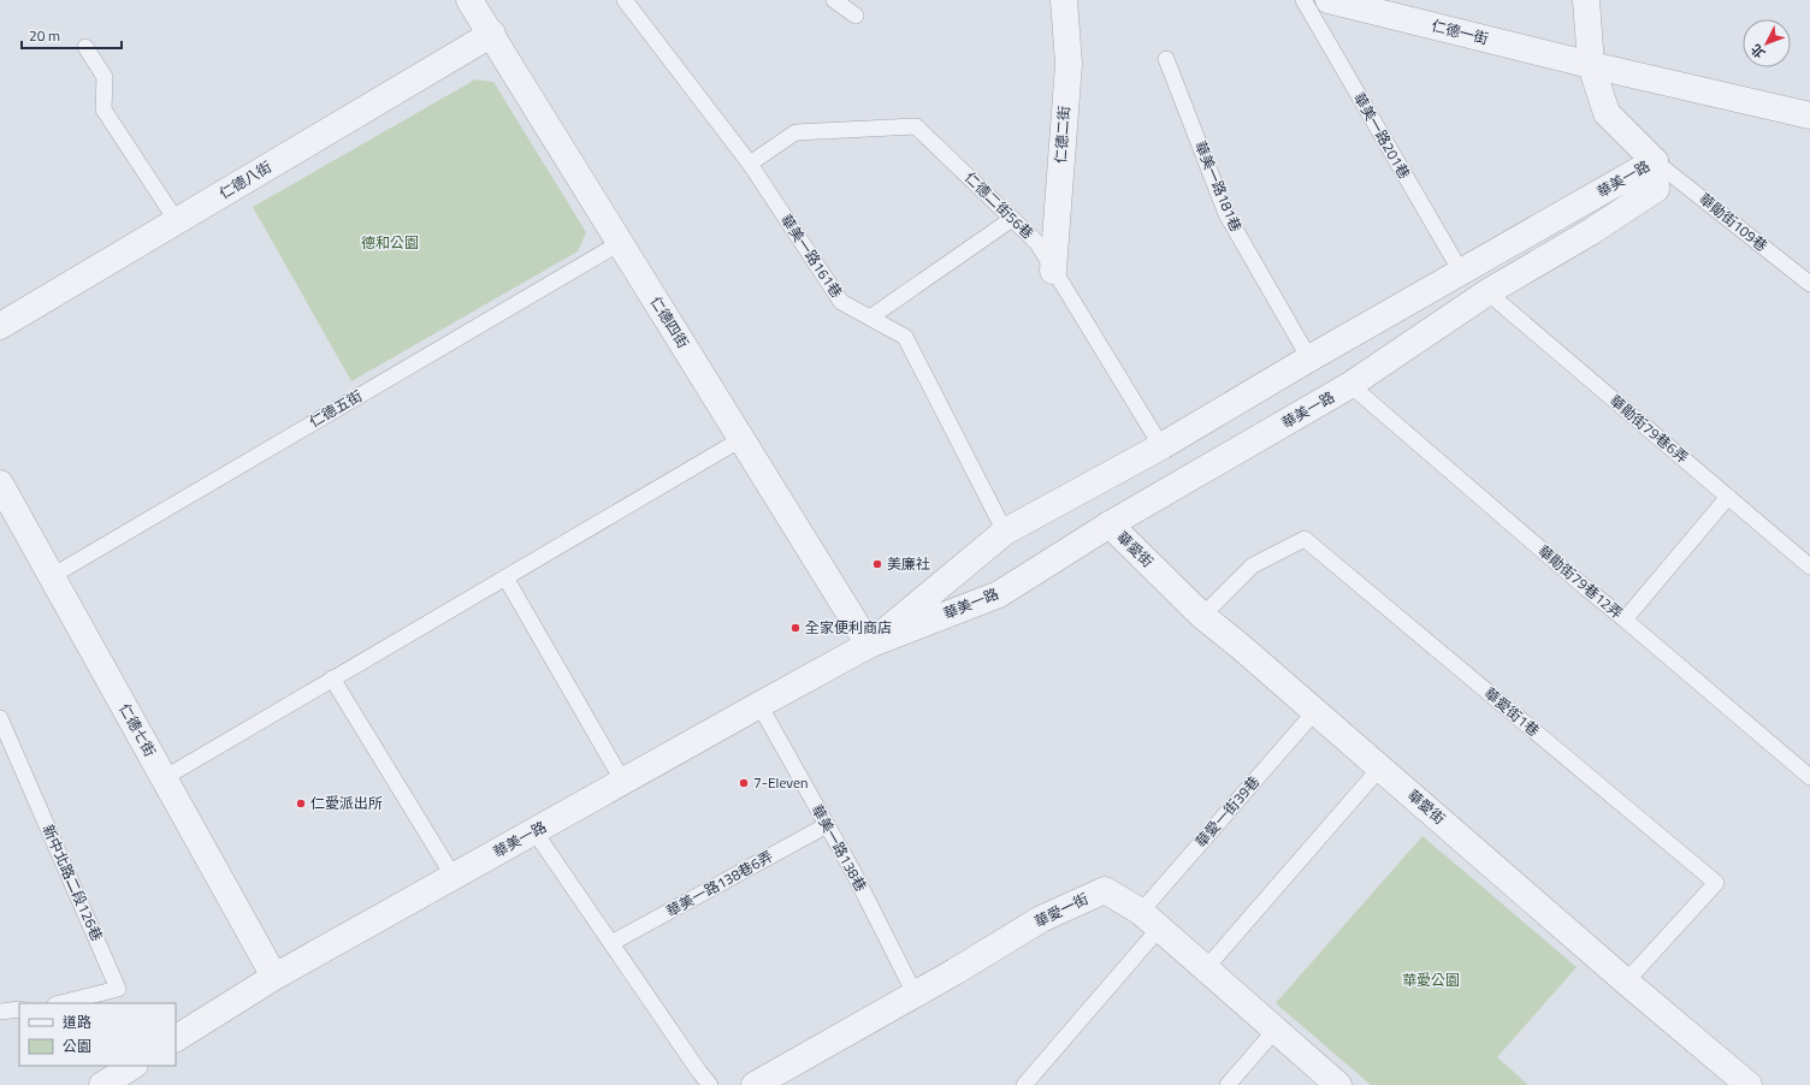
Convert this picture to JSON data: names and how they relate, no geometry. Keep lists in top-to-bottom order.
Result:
{
  "streets": {
    "street": [
      "仁德一街",
      "仁德二街",
      "華美一路",
      "仁德八街",
      "仁德四街",
      "華愛街",
      "仁德七街",
      "華愛一街"
    ],
    "lane": [
      "華美一路201巷",
      "華美一路181巷",
      "仁德二街56巷",
      "華勛街109巷",
      "華美一路161巷",
      "仁德五街",
      "華勛街79巷6弄",
      "華勛街79巷12弄",
      "華愛街1巷",
      "華愛一街39巷",
      "華美一路138巷",
      "新中北路二段126巷",
      "華美一路138巷6弄"
    ]
  },
  "crossings": [
    ["仁德二街", "仁德二街56巷"],
    ["華美一路201巷", "華美一路"],
    ["華美一路", "華美一路181巷"],
    ["華美一路", "仁德二街56巷"],
    ["華美一路", "華勛街109巷"],
    ["華美一路", "華美一路161巷"],
    ["華美一路", "仁德四街"],
    ["華美一路", "華勛街79巷6弄"],
    ["華美一路", "華愛街"],
    ["華美一路", "華勛街79巷12弄"],
    ["華美一路", "仁德七街"],
    ["華美一路", "華美一路138巷"],
    ["仁德八街", "仁德四街"],
    ["仁德二街56巷", "華美一路161巷"],
    ["仁德四街", "仁德五街"],
    ["仁德五街", "仁德七街"],
    ["華愛街", "華愛街1巷"],
    ["華愛街", "華愛一街39巷"],
    ["華愛一街39巷", "華愛一街"],
    ["華美一路138巷", "華美一路138巷6弄"],
    ["華美一路138巷", "華愛一街"]
  ],
  "parks": ["德和公園", "華愛公園"],
  "places": [
    "美廉社",
    "全家便利商店",
    "7-Eleven",
    "仁愛派出所"
  ],
  "legend": ["道路", "公園"],
  "scale_bar": "20 m",
  "north": "bottom left"
}
